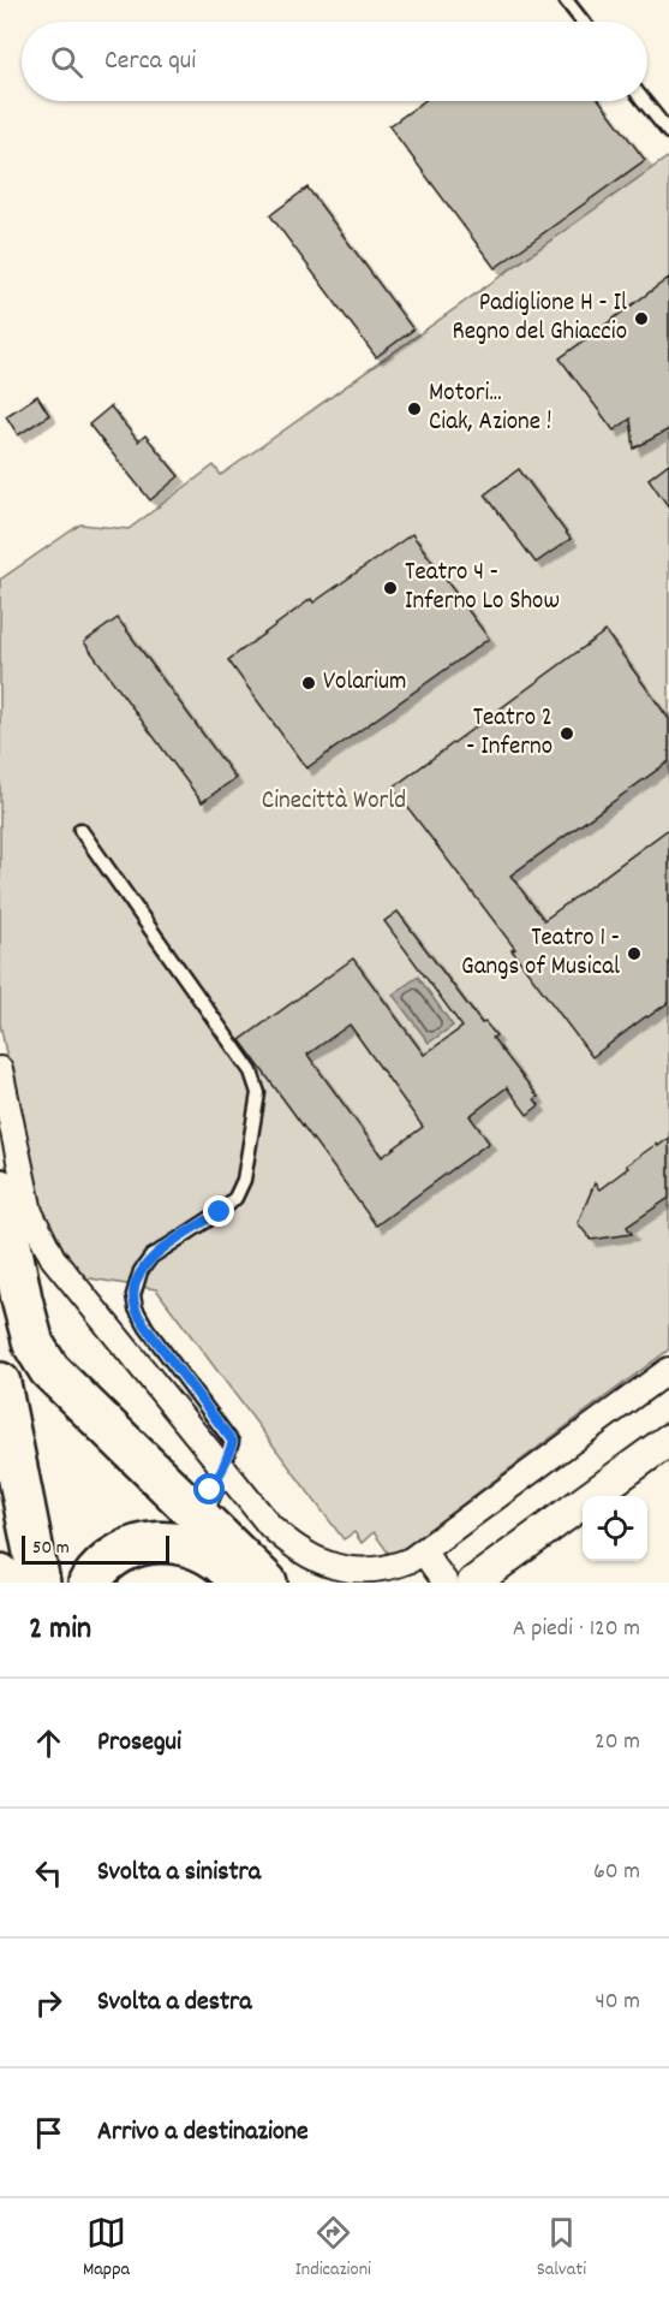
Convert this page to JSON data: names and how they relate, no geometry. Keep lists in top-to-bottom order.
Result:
{
  "parks": ["Cinecittà World"],
  "places": [
    "Padiglione H - Il Regno del Ghiaccio",
    "Motori... Ciak, Azione !",
    "Teatro 4 - Inferno Lo Show",
    "Volarium",
    "Teatro 2 - Inferno",
    "Teatro 1 - Gangs of Musical"
  ],
  "scale_bar": "50 m",
  "page": {
    "search": "Cerca qui",
    "scale": "50 m",
    "heading": ["2 min", "A piedi · 120 m"],
    "list": [
      ["Prosegui", "20 m"],
      ["Svolta a sinistra", "60 m"],
      ["Svolta a destra", "40 m"],
      "Arrivo a destinazione"
    ],
    "nav": ["Mappa", "Indicazioni", "Salvati"]
  }
}
